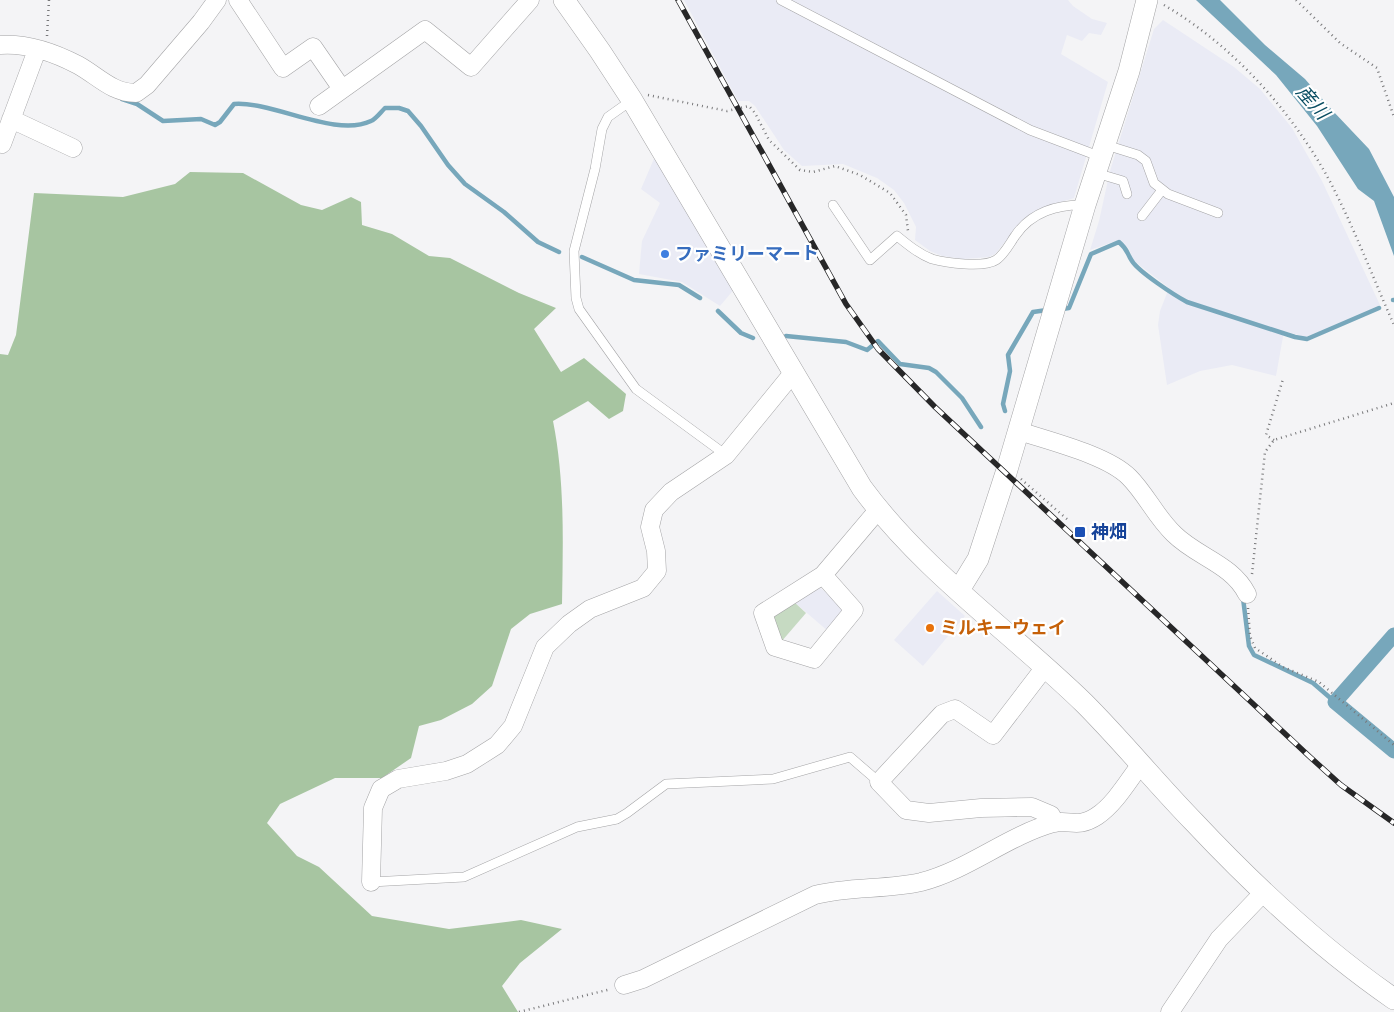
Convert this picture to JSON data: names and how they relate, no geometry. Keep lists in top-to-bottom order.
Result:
{
  "water": ["産川"],
  "places": {
    "other": ["ファミリーマート", "ミルキーウェイ"],
    "transit": ["神畑"]
  }
}
